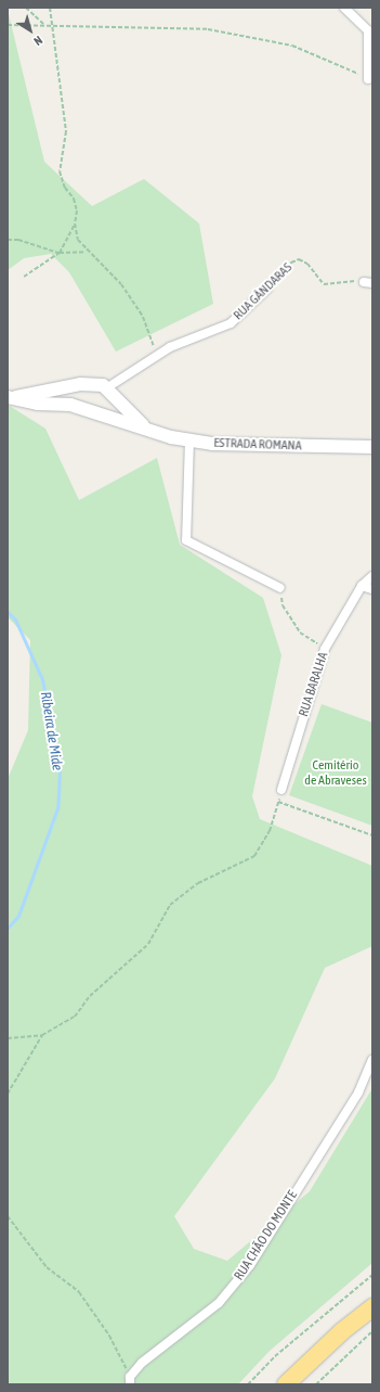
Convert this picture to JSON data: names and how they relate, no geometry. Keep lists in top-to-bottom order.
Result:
{
  "streets": {
    "street": [
      "RUA GÂNDARAS",
      "ESTRADA ROMANA",
      "RUA BARALHA",
      "RUA CHÃO DO MONTE"
    ]
  },
  "crossings": [
    ["RUA GÂNDARAS", "ESTRADA ROMANA"]
  ],
  "water": ["Ribeira de Mide"],
  "parks": ["Cemitério de Abraveses"],
  "north": "bottom right"
}
